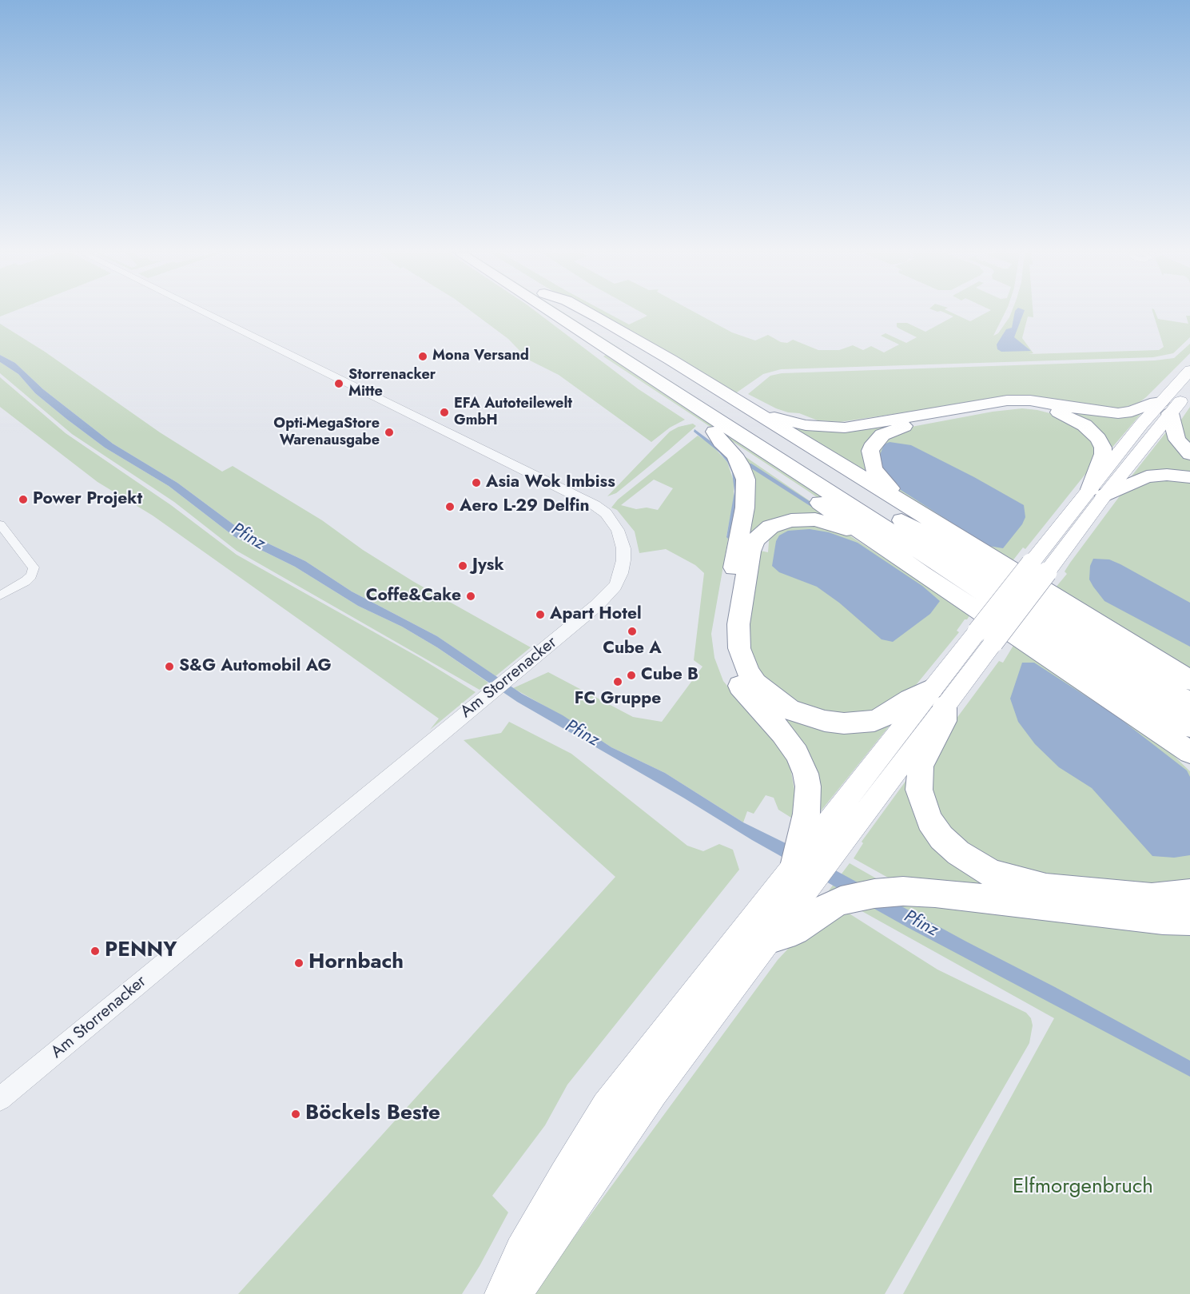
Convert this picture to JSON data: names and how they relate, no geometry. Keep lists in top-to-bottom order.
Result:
{
  "streets": {
    "street": ["Am Storrenacker"]
  },
  "water": ["Pfinz"],
  "parks": ["Elfmorgenbruch"],
  "places": [
    "Mona Versand",
    "Storrenacker Mitte",
    "EFA Autoteilewelt GmbH",
    "Opti-MegaStore Warenausgabe",
    "Asia Wok Imbiss",
    "Power Projekt",
    "Aero L-29 Delfin",
    "Jysk",
    "Coffe&Cake",
    "Apart Hotel",
    "Cube A",
    "S&G Automobil AG",
    "Cube B",
    "FC Gruppe",
    "PENNY",
    "Hornbach",
    "Böckels Beste"
  ]
}
